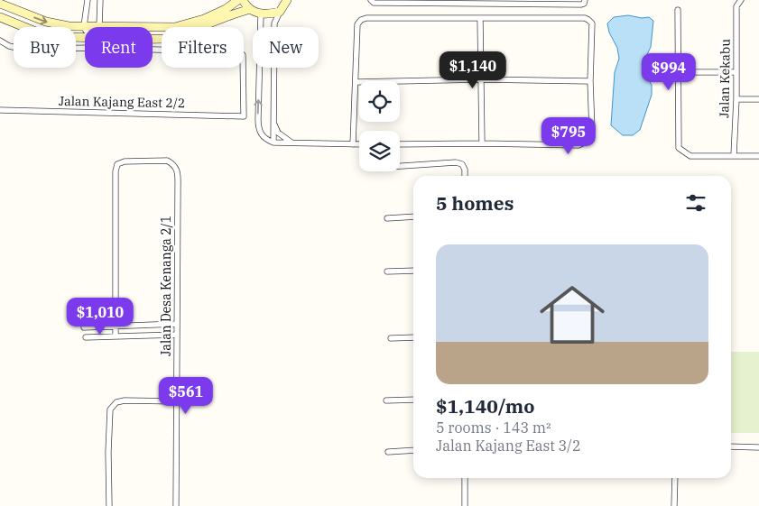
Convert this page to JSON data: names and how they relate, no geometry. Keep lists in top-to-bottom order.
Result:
{
  "streets": {
    "street": ["Jalan Kekabu", "Jalan Kajang East 2/2", "Jalan Desa Kenanga 2/1"]
  },
  "page": {
    "chip": [
      "Buy",
      "Rent",
      "Filters",
      "New"
    ],
    "price": [
      "$1,140",
      "$994",
      "$795",
      "$1,010",
      "$561"
    ],
    "heading": "5 homes",
    "list": [
      {
        "name": "$1,140/mo",
        "note": "5 rooms · 143 m² · Jalan Kajang East 3/2"
      }
    ]
  }
}
